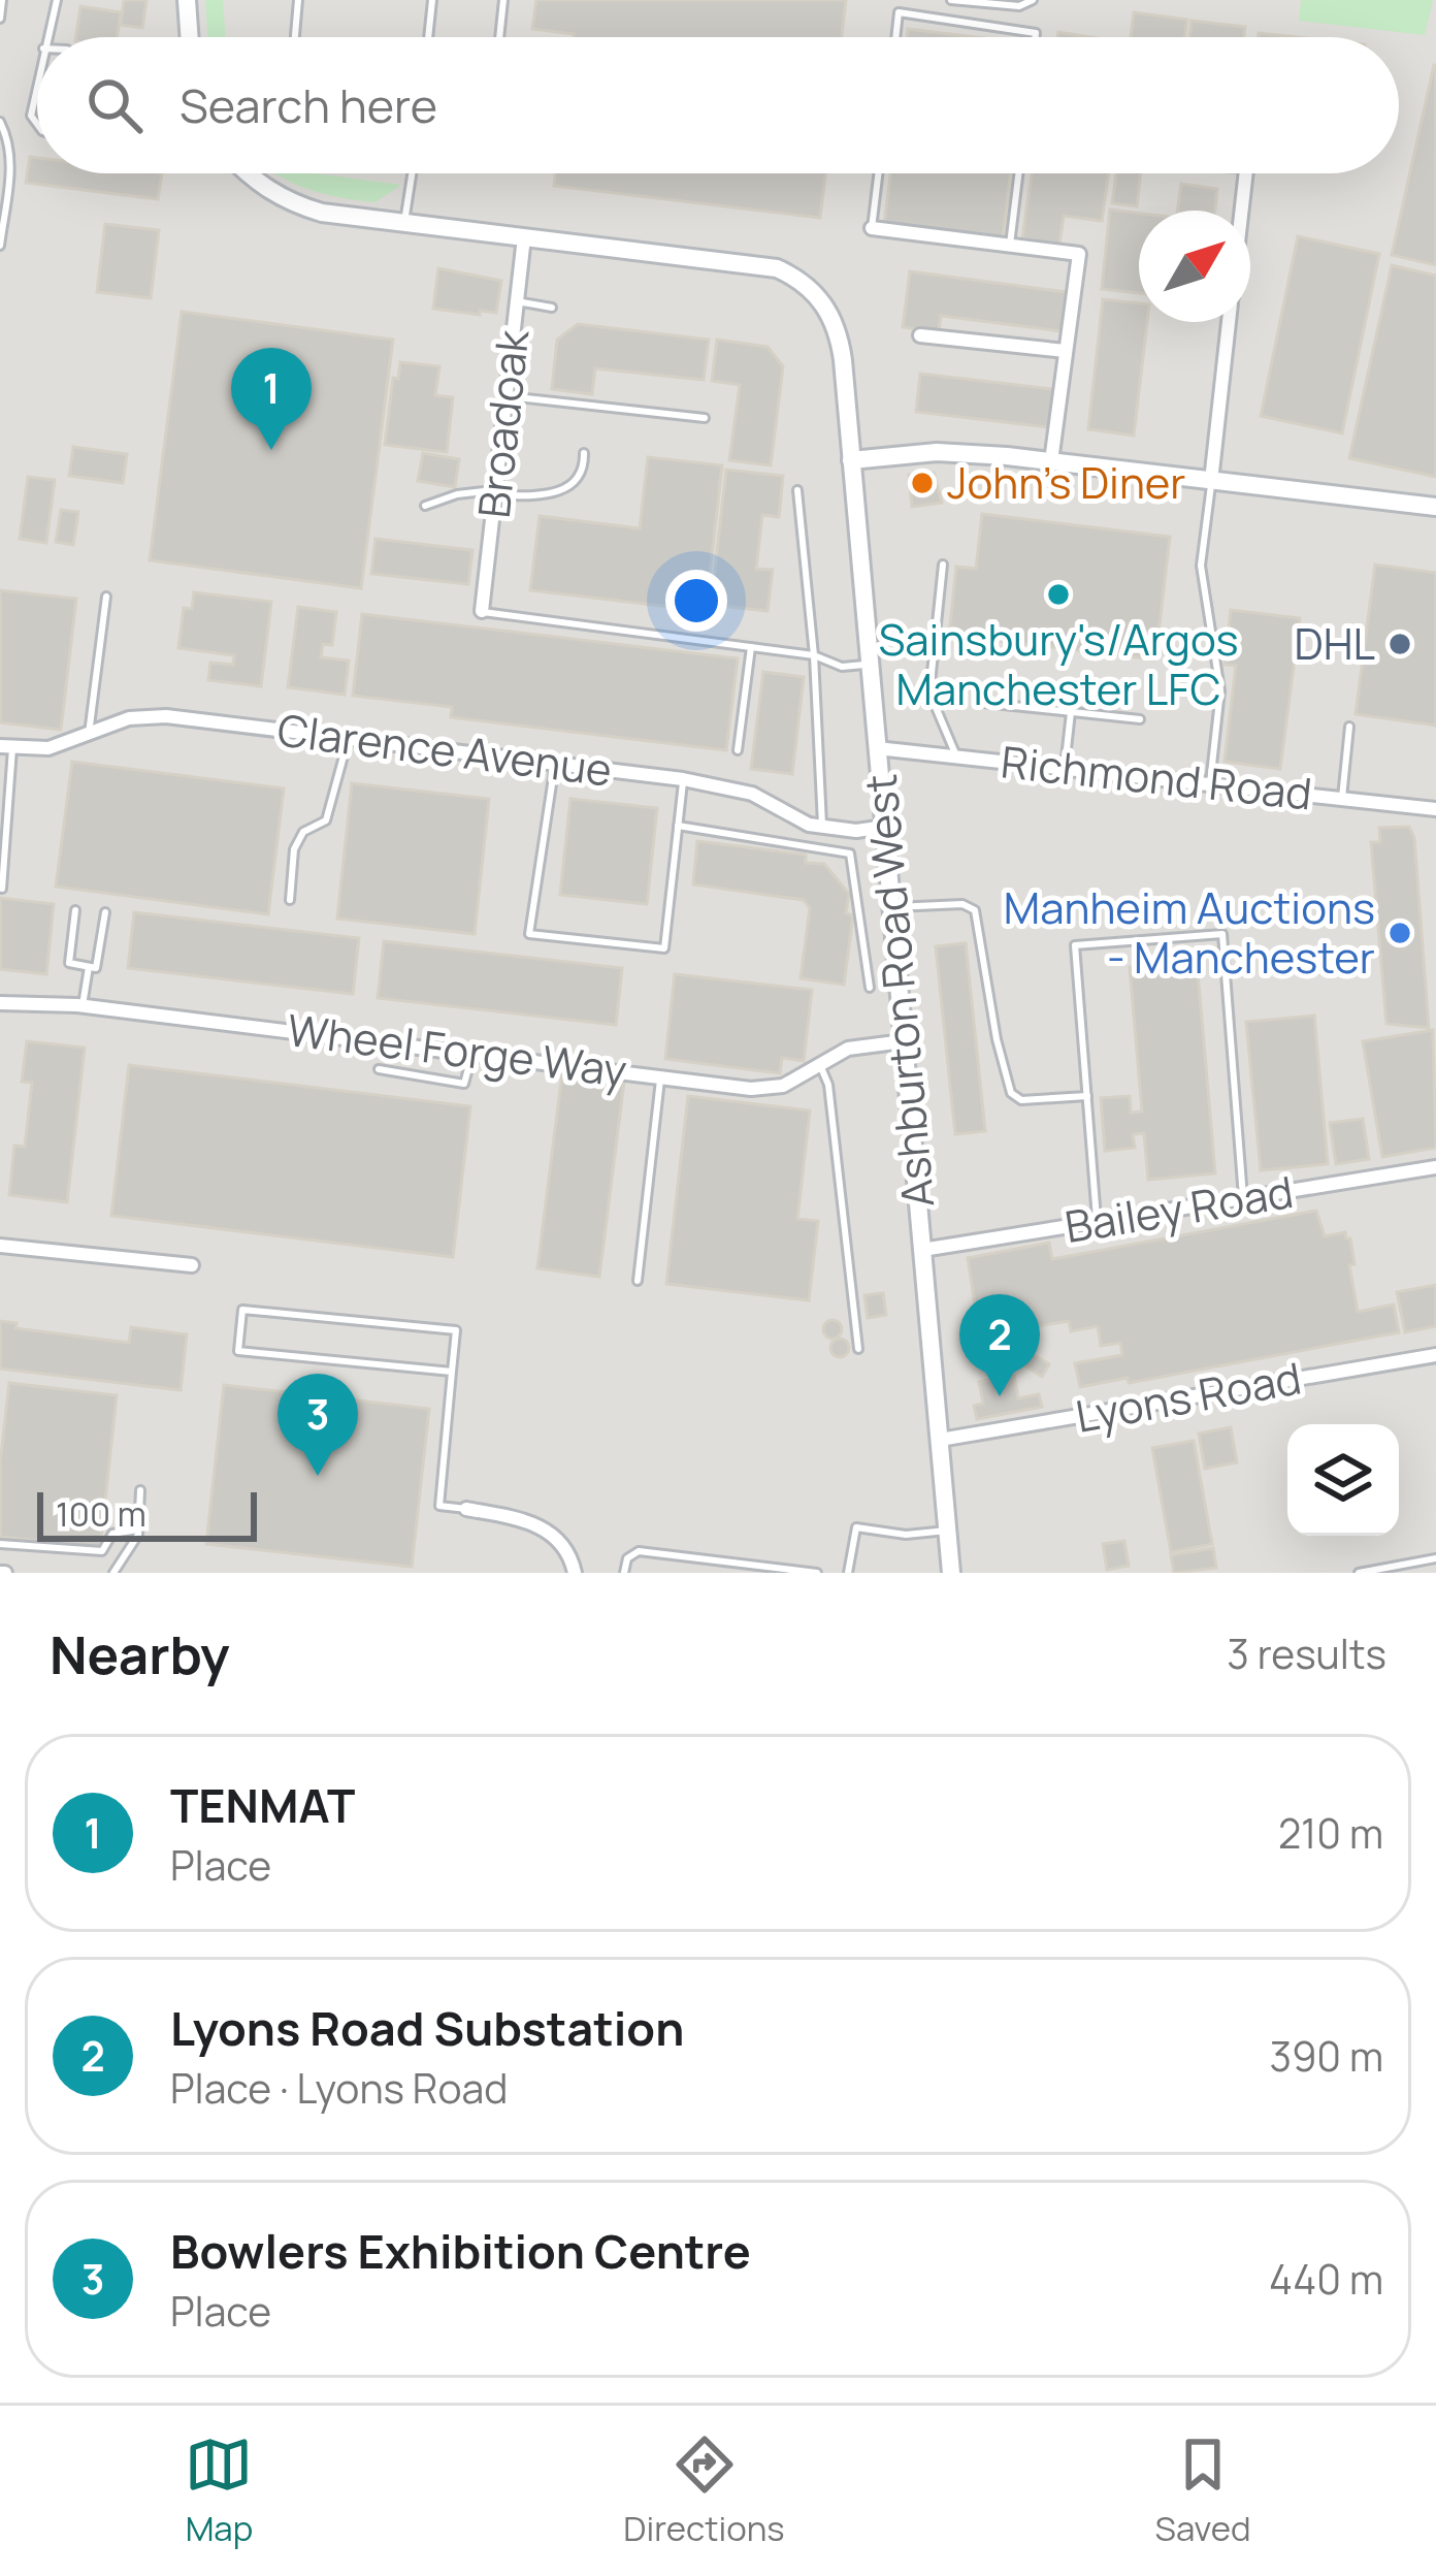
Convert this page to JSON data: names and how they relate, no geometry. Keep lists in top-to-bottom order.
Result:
{
  "streets": {
    "main road": ["Ashburton Road West"],
    "street": [
      "Broadoak",
      "Clarence Avenue",
      "Richmond Road",
      "Wheel Forge Way",
      "Bailey Road",
      "Lyons Road"
    ]
  },
  "crossings": [
    ["Broadoak", "Ashburton Road West"],
    ["Clarence Avenue", "Ashburton Road West"],
    ["Richmond Road", "Ashburton Road West"],
    ["Ashburton Road West", "Wheel Forge Way"],
    ["Ashburton Road West", "Bailey Road"],
    ["Ashburton Road West", "Lyons Road"]
  ],
  "places": [
    "John's Diner",
    "Sainsbury's/Argos Manchester LFC",
    "DHL",
    "Manheim Auctions - Manchester"
  ],
  "scale_bar": "100 m",
  "north": "top right",
  "page": {
    "search": "Search here",
    "pins": ["1", "2", "3"],
    "scale": "100 m",
    "heading": ["Nearby", "3 results"],
    "list": [
      {
        "mark": "1",
        "name": "TENMAT",
        "note": "Place",
        "value": "210 m"
      },
      {
        "mark": "2",
        "name": "Lyons Road Substation",
        "note": "Place · Lyons Road",
        "value": "390 m"
      },
      {
        "mark": "3",
        "name": "Bowlers Exhibition Centre",
        "note": "Place",
        "value": "440 m"
      }
    ],
    "nav": ["Map", "Directions", "Saved"]
  }
}
